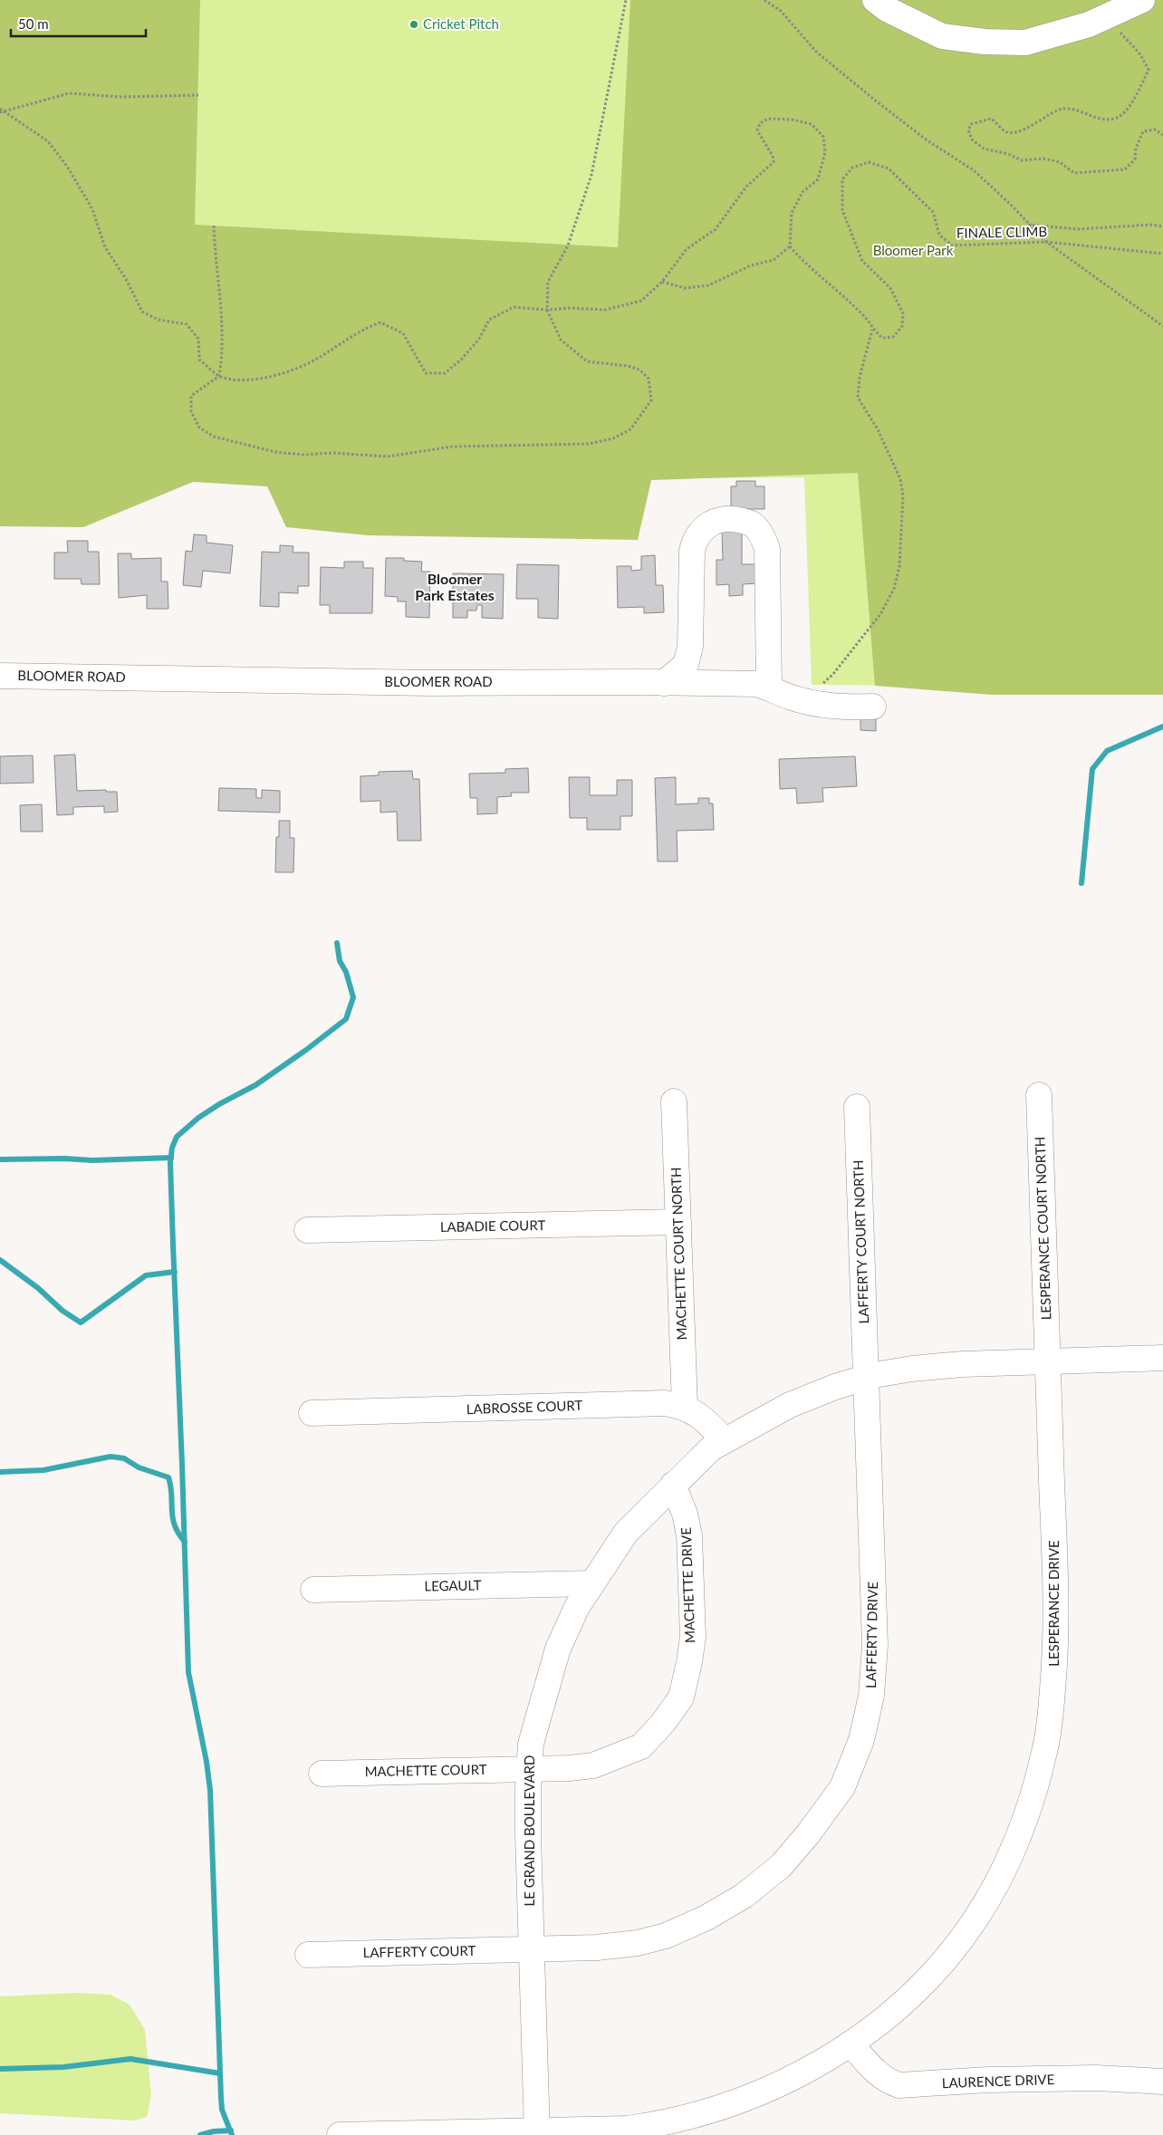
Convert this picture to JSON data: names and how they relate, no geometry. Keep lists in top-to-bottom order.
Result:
{
  "streets": {
    "street": [
      "BLOOMER ROAD",
      "LABADIE COURT",
      "LESPERANCE COURT NORTH",
      "LAFFERTY COURT NORTH",
      "MACHETTE COURT NORTH",
      "LABROSSE COURT",
      "MACHETTE DRIVE",
      "LEGAULT",
      "LESPERANCE DRIVE",
      "LAFFERTY DRIVE",
      "MACHETTE COURT",
      "LE GRAND BOULEVARD",
      "LAFFERTY COURT",
      "LAURENCE DRIVE"
    ],
    "path": ["FINALE CLIMB"]
  },
  "crossings": [
    ["LABADIE COURT", "MACHETTE COURT NORTH"],
    ["LESPERANCE COURT NORTH", "LESPERANCE DRIVE"],
    ["LESPERANCE COURT NORTH", "LE GRAND BOULEVARD"],
    ["LAFFERTY COURT NORTH", "LAFFERTY DRIVE"],
    ["LAFFERTY COURT NORTH", "LE GRAND BOULEVARD"],
    ["MACHETTE COURT NORTH", "LABROSSE COURT"],
    ["LABROSSE COURT", "LE GRAND BOULEVARD"],
    ["MACHETTE DRIVE", "MACHETTE COURT"],
    ["MACHETTE DRIVE", "LE GRAND BOULEVARD"],
    ["LEGAULT", "LE GRAND BOULEVARD"],
    ["LESPERANCE DRIVE", "LE GRAND BOULEVARD"],
    ["LESPERANCE DRIVE", "LAURENCE DRIVE"],
    ["LAFFERTY DRIVE", "LE GRAND BOULEVARD"],
    ["LAFFERTY DRIVE", "LAFFERTY COURT"],
    ["MACHETTE COURT", "LE GRAND BOULEVARD"],
    ["LE GRAND BOULEVARD", "LAFFERTY COURT"]
  ],
  "districts": ["Bloomer Park Estates"],
  "parks": ["Bloomer Park"],
  "places": ["Cricket Pitch"],
  "scale_bar": "50 m"
}
